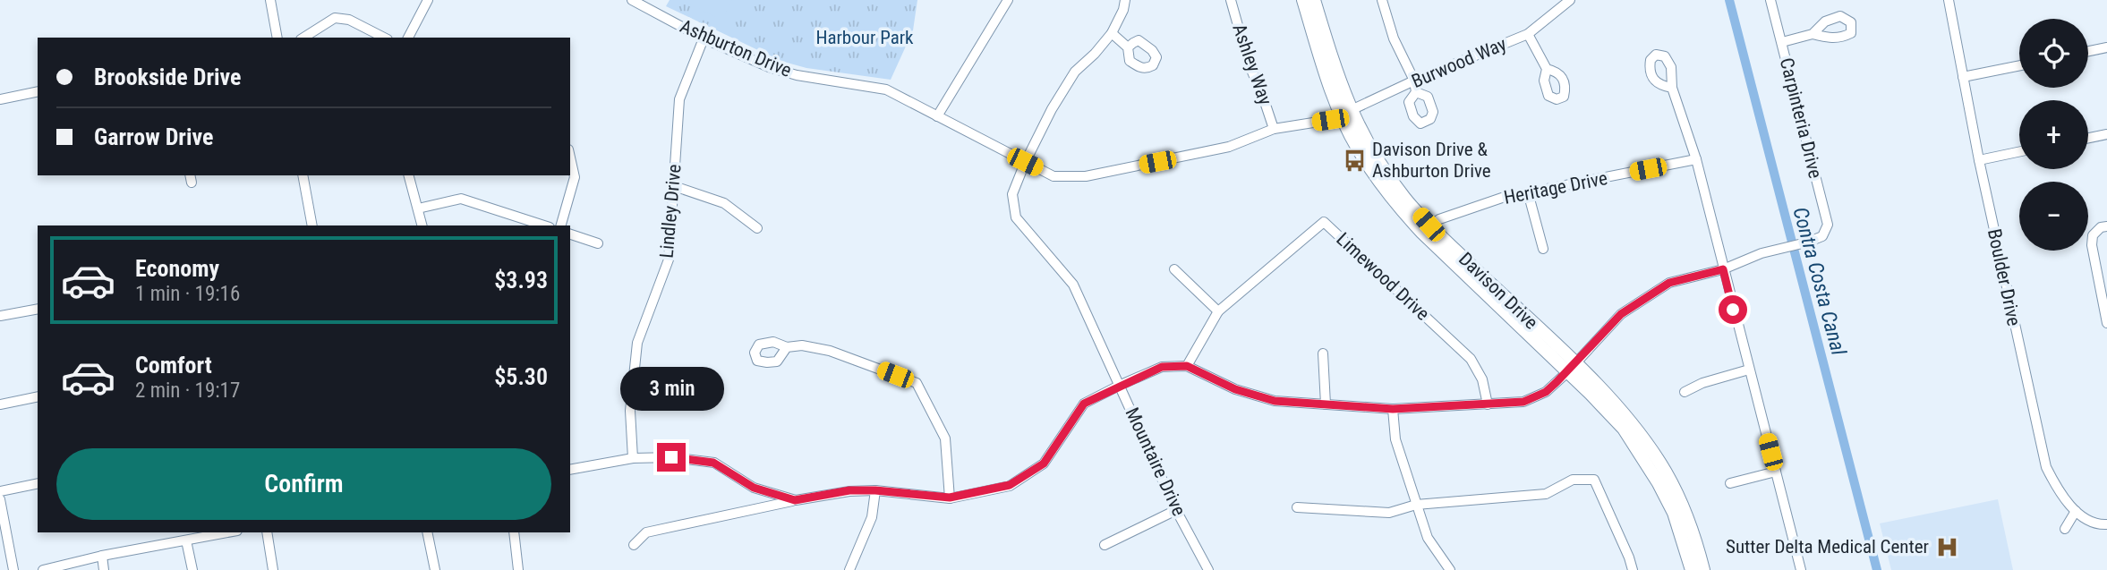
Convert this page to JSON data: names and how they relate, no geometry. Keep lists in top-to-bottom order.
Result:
{
  "streets": {
    "main road": ["Davison Drive"],
    "street": [
      "Ashburton Drive",
      "Burwood Way",
      "Ashley Way",
      "Carpinteria Drive",
      "Heritage Drive",
      "Lindley Drive",
      "Limewood Drive",
      "Boulder Drive",
      "Mountaire Drive"
    ]
  },
  "crossings": [
    ["Ashburton Drive", "Burwood Way"],
    ["Ashburton Drive", "Ashley Way"],
    ["Ashburton Drive", "Lindley Drive"],
    ["Ashburton Drive", "Davison Drive"],
    ["Ashburton Drive", "Mountaire Drive"],
    ["Burwood Way", "Davison Drive"],
    ["Heritage Drive", "Davison Drive"]
  ],
  "water": ["Contra Costa Canal"],
  "parks": ["Harbour Park"],
  "places": {
    "bus stop": ["Davison Drive & Ashburton Drive"],
    "hospital": ["Sutter Delta Medical Center"]
  },
  "page": {
    "map_buttons": ["+", "−"],
    "banner": ["Brookside Drive", "Garrow Drive"],
    "list": [
      {
        "name": "Economy",
        "note": "1 min · 19:16",
        "value": "$3.93"
      },
      {
        "name": "Comfort",
        "note": "2 min · 19:17",
        "value": "$5.30"
      }
    ],
    "bubble": "3 min",
    "buttons": "Confirm"
  }
}
